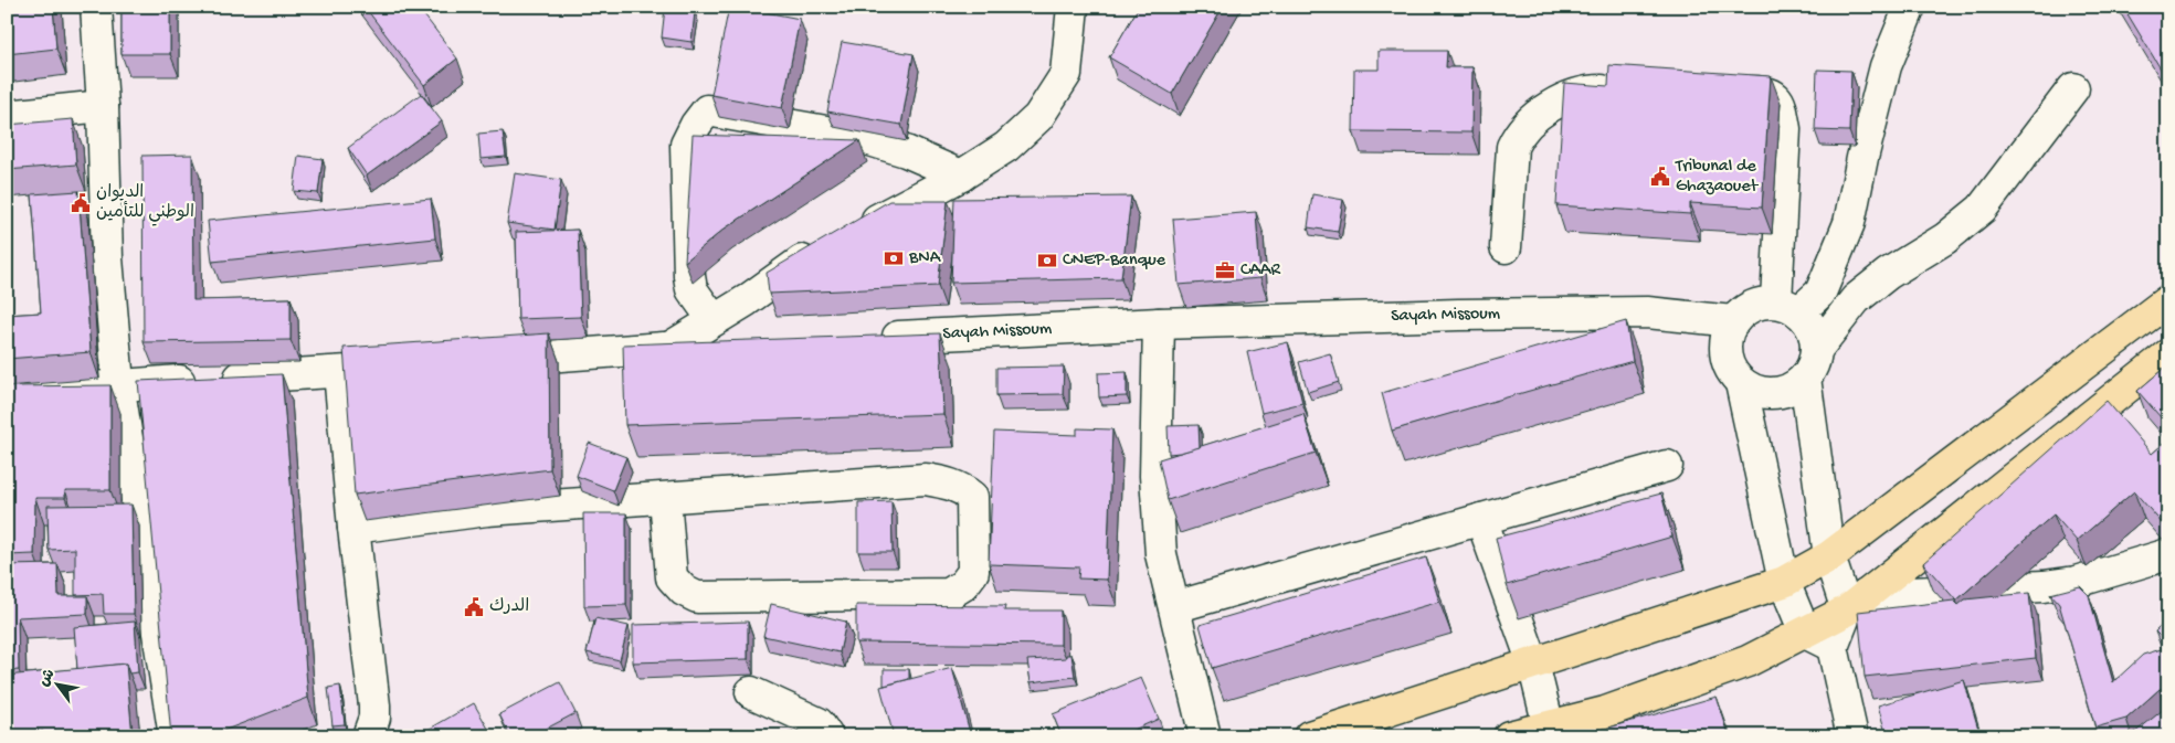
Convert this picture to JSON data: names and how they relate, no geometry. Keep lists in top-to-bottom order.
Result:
{
  "streets": {
    "street": ["Sayah Missoum"]
  },
  "places": {
    "public building": ["Tribunal de Ghazaouet", "الديوان الوطني للتأمين", "الدرك"],
    "bank": ["BNA", "CNEP-Banque"],
    "office": ["CAAR"]
  },
  "north": "top left"
}
